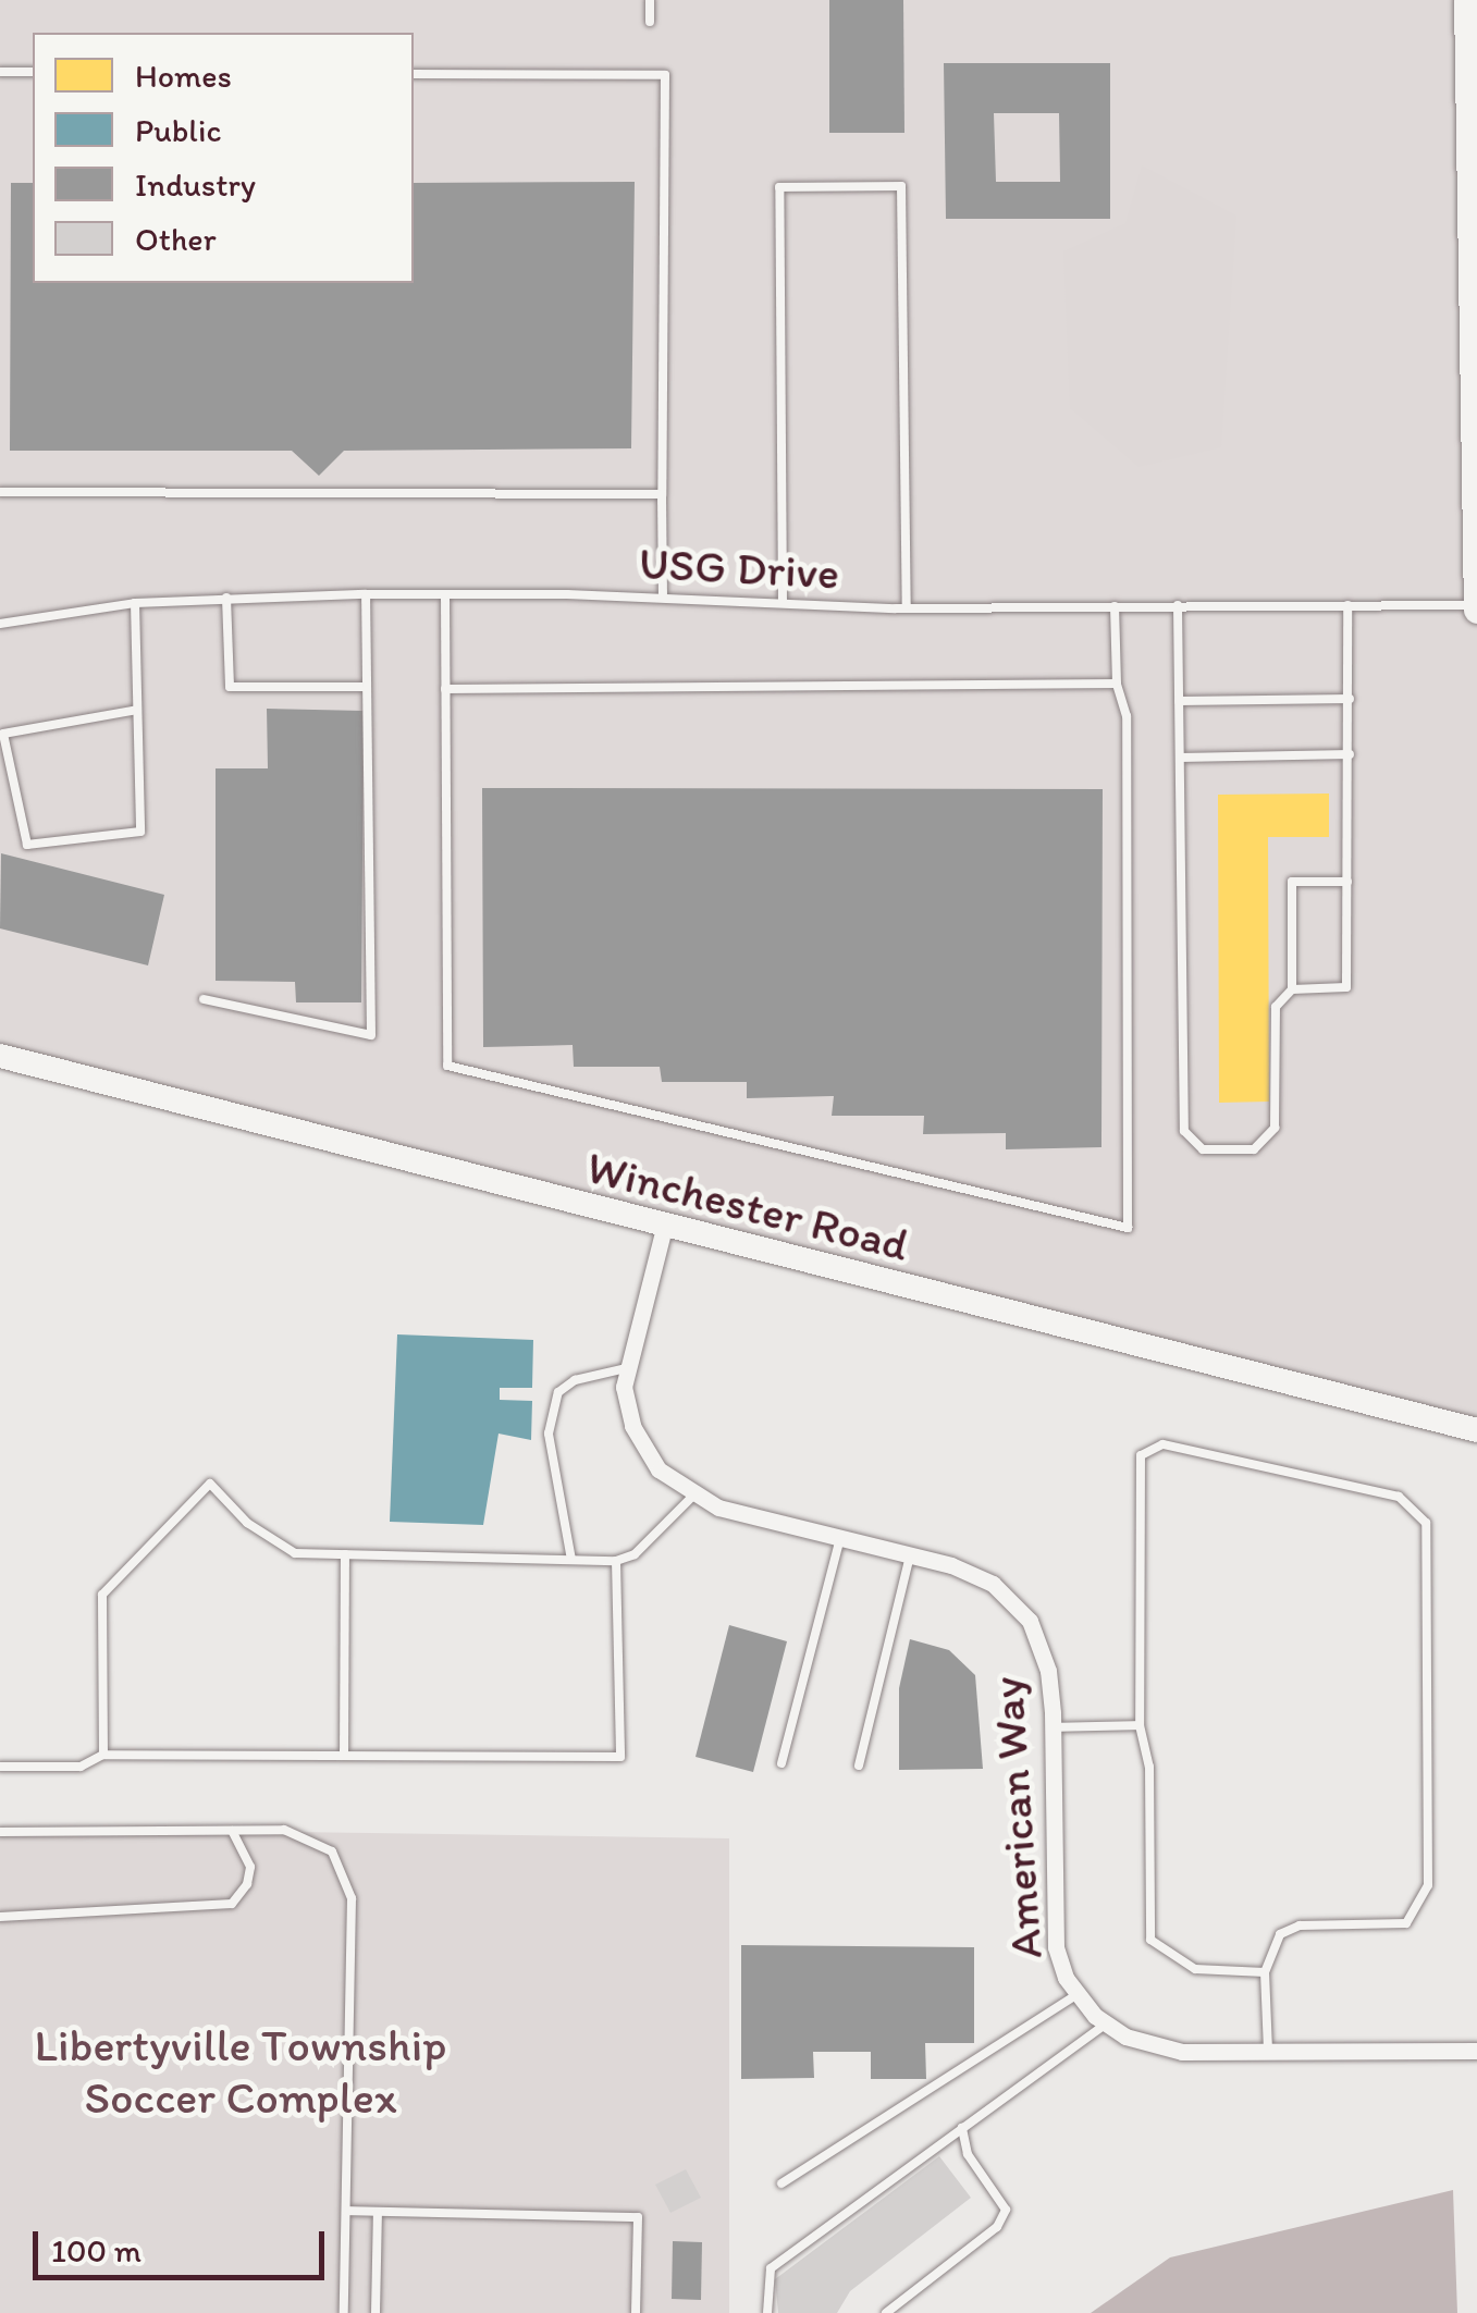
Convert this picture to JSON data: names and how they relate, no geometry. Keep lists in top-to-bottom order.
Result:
{
  "streets": {
    "main road": ["Winchester Road"],
    "street": ["American Way"],
    "lane": ["USG Drive"]
  },
  "crossings": [
    ["Winchester Road", "American Way"]
  ],
  "parks": ["Libertyville Township Soccer Complex"],
  "legend": [
    "Homes",
    "Public",
    "Industry",
    "Other"
  ],
  "scale_bar": "100 m"
}
